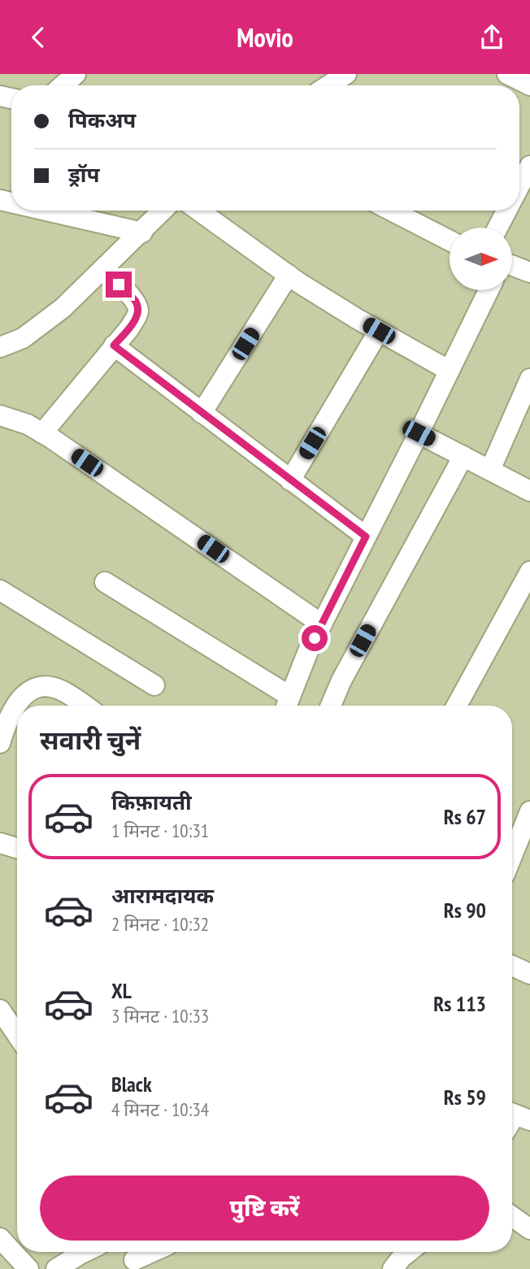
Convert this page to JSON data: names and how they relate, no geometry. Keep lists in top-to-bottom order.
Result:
{
  "north": "right",
  "page": {
    "header": "Movio",
    "banner": ["पिकअप", "ड्रॉप"],
    "heading": "सवारी चुनें",
    "list": [
      {
        "name": "किफ़ायती",
        "note": "1 मिनट · 10:31",
        "value": "Rs 67"
      },
      {
        "name": "आरामदायक",
        "note": "2 मिनट · 10:32",
        "value": "Rs 90"
      },
      {
        "name": "XL",
        "note": "3 मिनट · 10:33",
        "value": "Rs 113"
      },
      {
        "name": "Black",
        "note": "4 मिनट · 10:34",
        "value": "Rs 59"
      }
    ],
    "buttons": "पुष्टि करें"
  }
}
